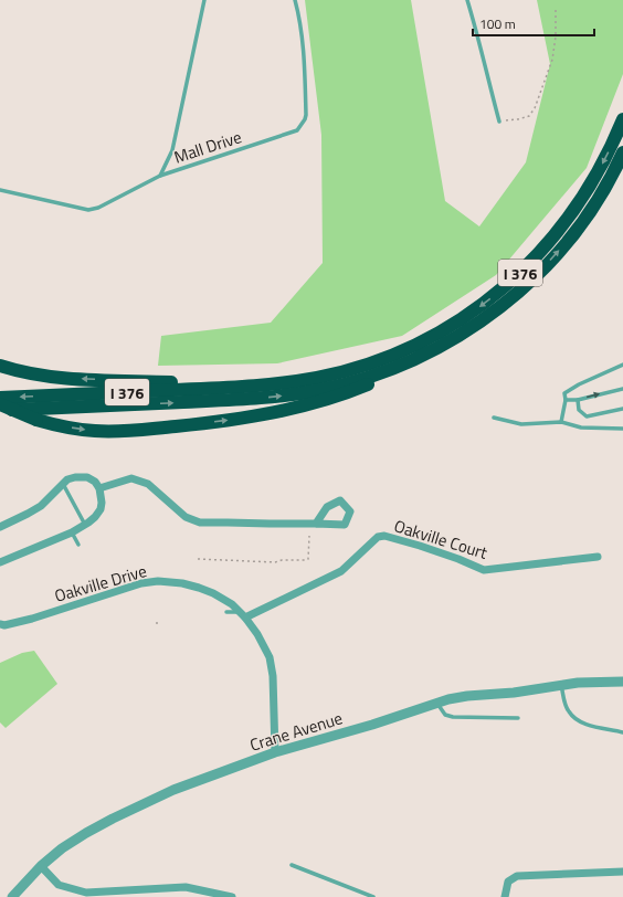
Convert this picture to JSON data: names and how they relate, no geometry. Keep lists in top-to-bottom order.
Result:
{
  "streets": {
    "highway": ["I 376"],
    "street": ["Oakville Court", "Oakville Drive", "Crane Avenue"],
    "lane": ["Mall Drive"]
  },
  "crossings": [
    ["Oakville Court", "Oakville Drive"],
    ["Oakville Drive", "Crane Avenue"]
  ],
  "scale_bar": "100 m"
}
